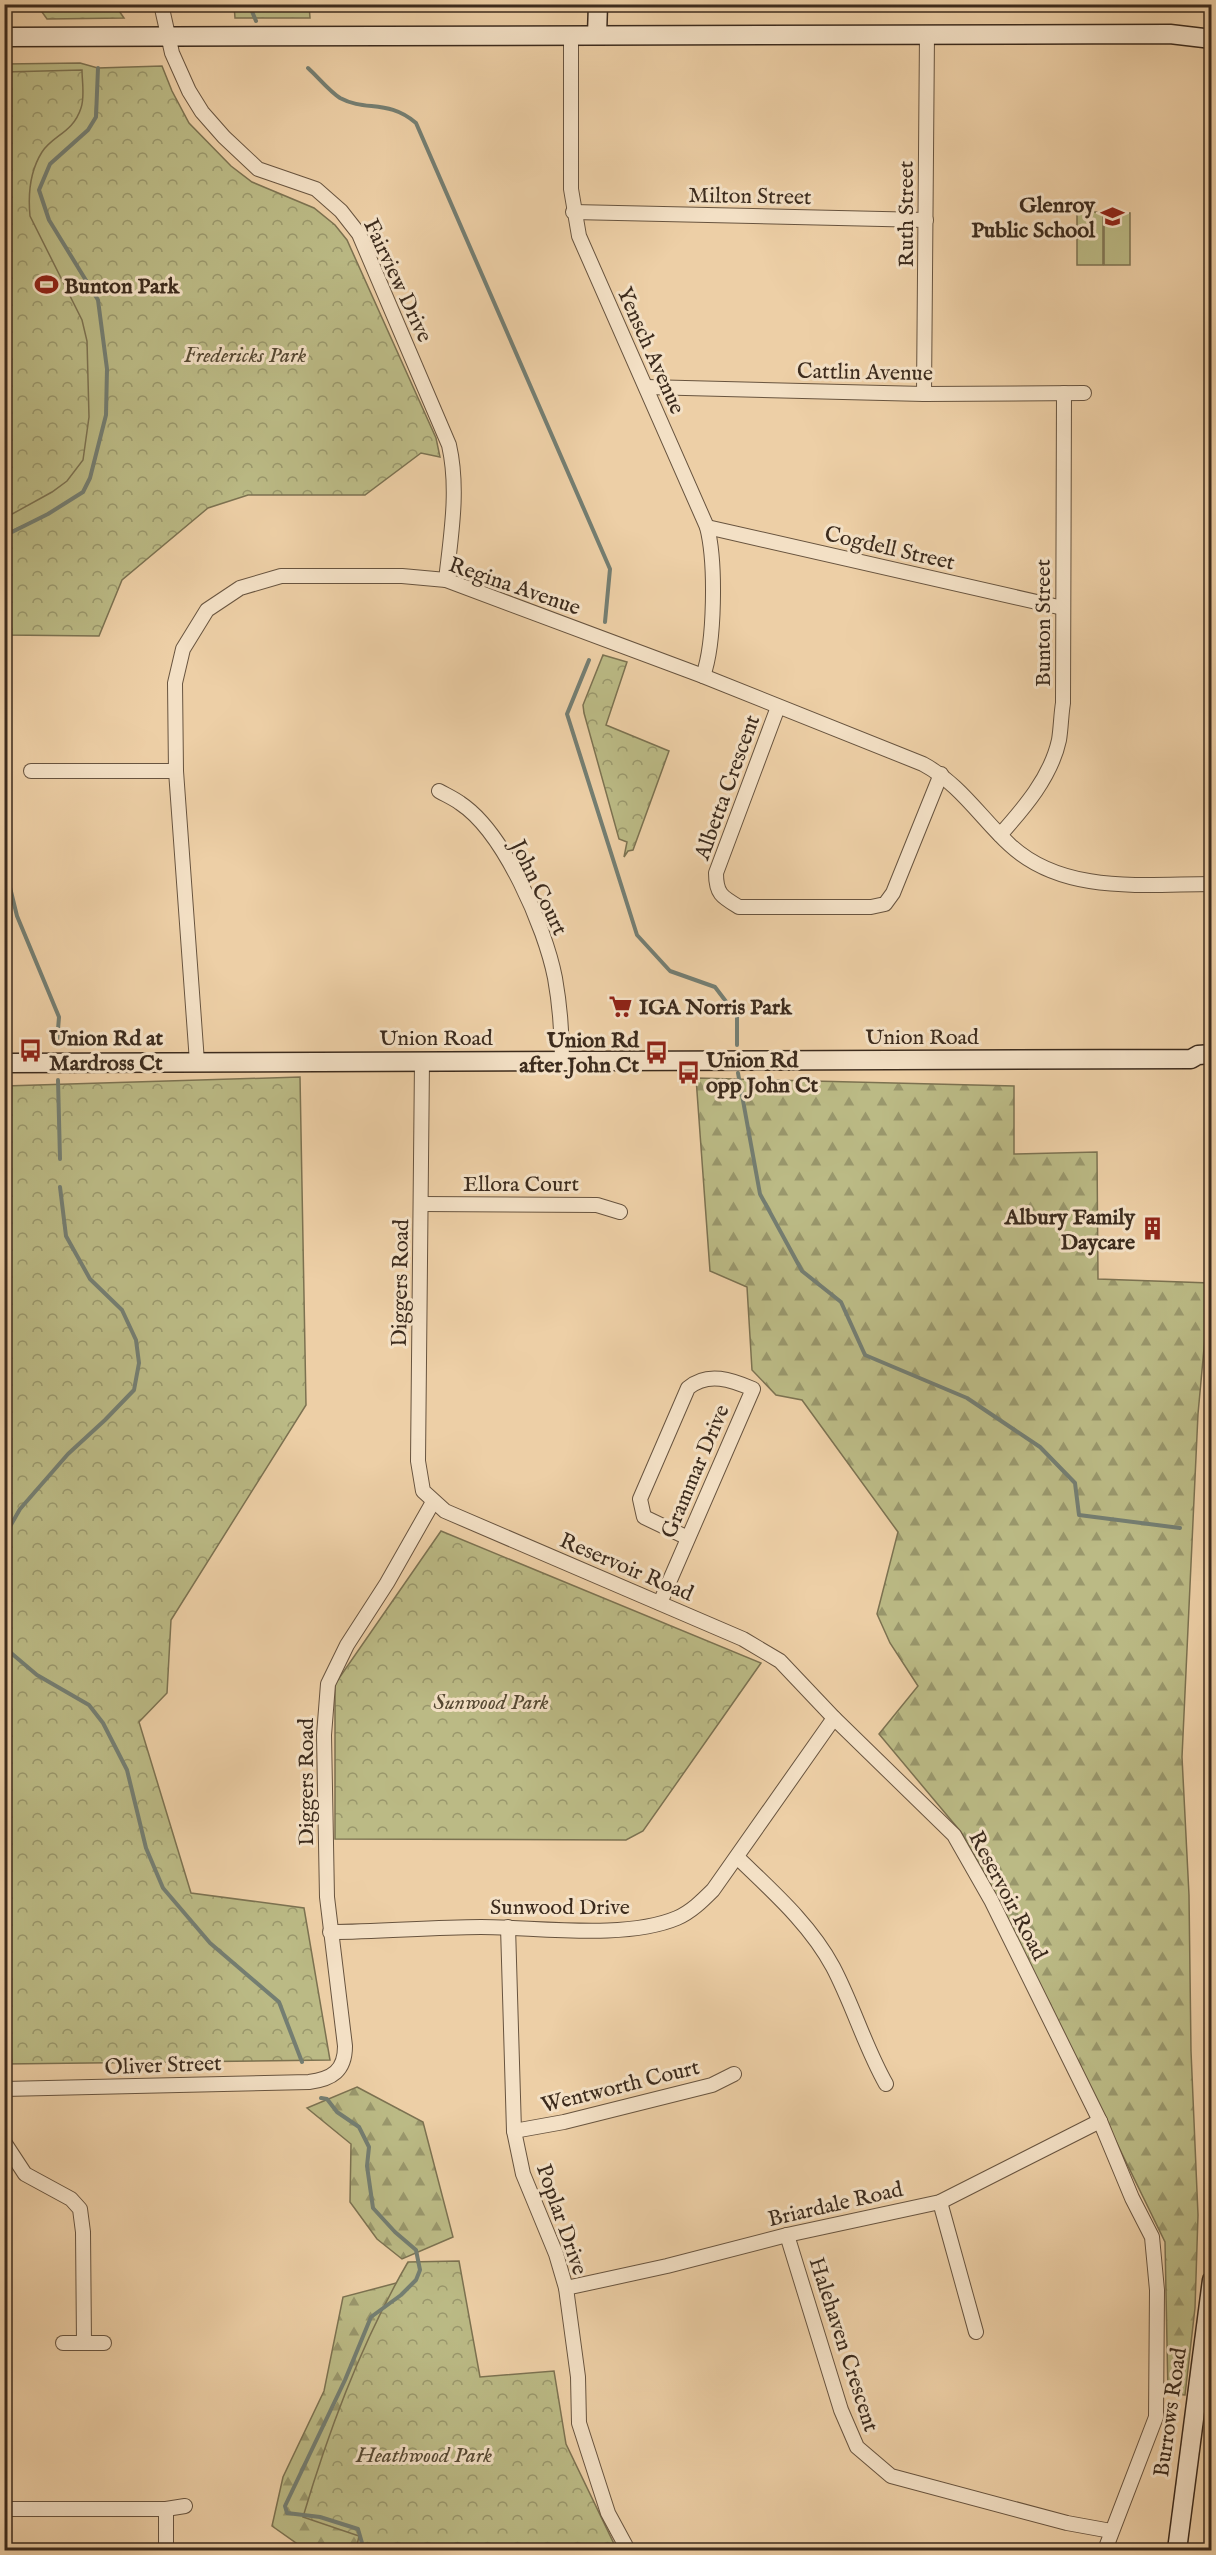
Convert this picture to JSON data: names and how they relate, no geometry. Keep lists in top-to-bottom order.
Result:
{
  "streets": {
    "main road": ["Union Road", "Burrows Road"],
    "street": [
      "Milton Street",
      "Ruth Street",
      "Fairview Drive",
      "Yensch Avenue",
      "Cattlin Avenue",
      "Cogdell Street",
      "Regina Avenue",
      "Bunton Street",
      "Albetta Crescent",
      "John Court",
      "Ellora Court",
      "Diggers Road",
      "Grammar Drive",
      "Reservoir Road",
      "Sunwood Drive",
      "Oliver Street",
      "Wentworth Court",
      "Briardale Road",
      "Poplar Drive",
      "Halehaven Crescent"
    ]
  },
  "crossings": [
    ["Milton Street", "Ruth Street"],
    ["Milton Street", "Yensch Avenue"],
    ["Ruth Street", "Cattlin Avenue"],
    ["Fairview Drive", "Regina Avenue"],
    ["Yensch Avenue", "Cattlin Avenue"],
    ["Yensch Avenue", "Cogdell Street"],
    ["Yensch Avenue", "Regina Avenue"],
    ["Cattlin Avenue", "Bunton Street"],
    ["Cogdell Street", "Bunton Street"],
    ["Regina Avenue", "Bunton Street"],
    ["Regina Avenue", "Albetta Crescent"],
    ["Regina Avenue", "Union Road"],
    ["John Court", "Union Road"],
    ["Union Road", "Diggers Road"],
    ["Ellora Court", "Diggers Road"],
    ["Diggers Road", "Reservoir Road"],
    ["Diggers Road", "Sunwood Drive"],
    ["Diggers Road", "Oliver Street"],
    ["Grammar Drive", "Reservoir Road"],
    ["Reservoir Road", "Sunwood Drive"],
    ["Reservoir Road", "Briardale Road"],
    ["Reservoir Road", "Halehaven Crescent"],
    ["Sunwood Drive", "Poplar Drive"],
    ["Wentworth Court", "Poplar Drive"],
    ["Briardale Road", "Poplar Drive"],
    ["Briardale Road", "Halehaven Crescent"]
  ],
  "parks": ["Fredericks Park", "Sunwood Park", "Heathwood Park"],
  "places": {
    "school or university": ["Glenroy Public School"],
    "sports": ["Bunton Park"],
    "supermarket": ["IGA Norris Park"],
    "bus stop": ["Union Rd at Mardross Ct", "Union Rd after John Ct", "Union Rd opp John Ct"],
    "building": ["Albury Family Daycare"]
  }
}
